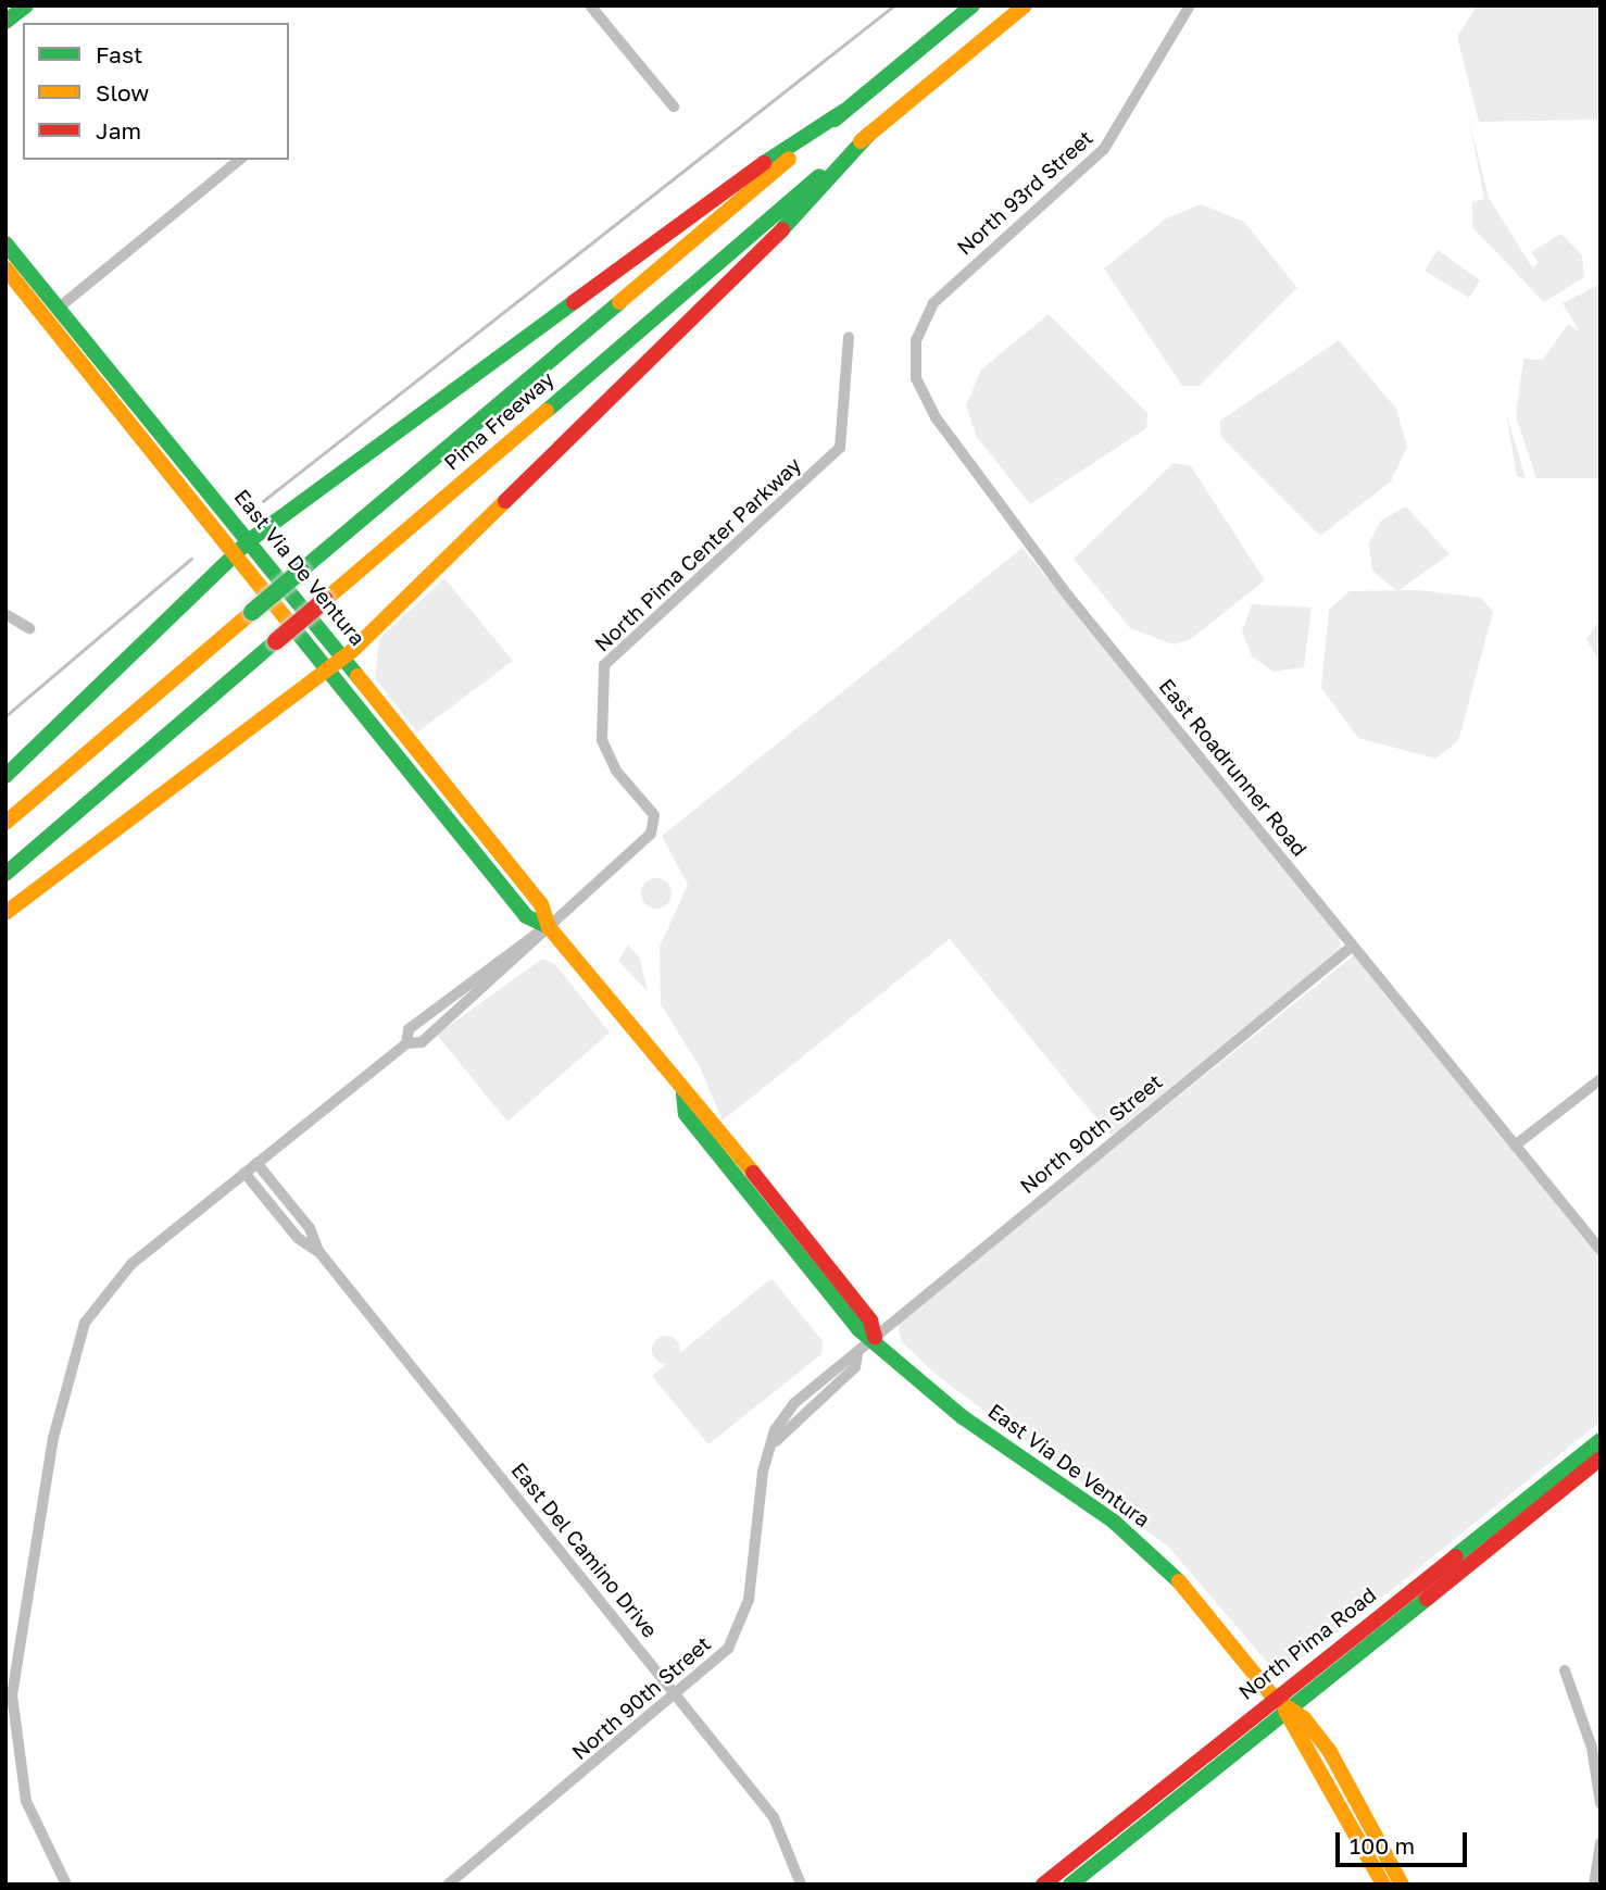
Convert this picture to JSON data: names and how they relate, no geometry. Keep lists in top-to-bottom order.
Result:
{
  "streets": {
    "main road": ["Pima Freeway", "East Via De Ventura", "North Pima Road"],
    "street": [
      "North 93rd Street",
      "North Pima Center Parkway",
      "East Roadrunner Road",
      "North 90th Street",
      "East Del Camino Drive"
    ]
  },
  "crossings": [
    ["North 93rd Street", "East Roadrunner Road"],
    ["North Pima Center Parkway", "East Via De Ventura"],
    ["North Pima Center Parkway", "East Del Camino Drive"],
    ["East Via De Ventura", "North 90th Street"],
    ["East Via De Ventura", "North Pima Road"],
    ["East Roadrunner Road", "North 90th Street"],
    ["North 90th Street", "East Del Camino Drive"]
  ],
  "legend": ["Fast", "Slow", "Jam"],
  "scale_bar": "100 m"
}
